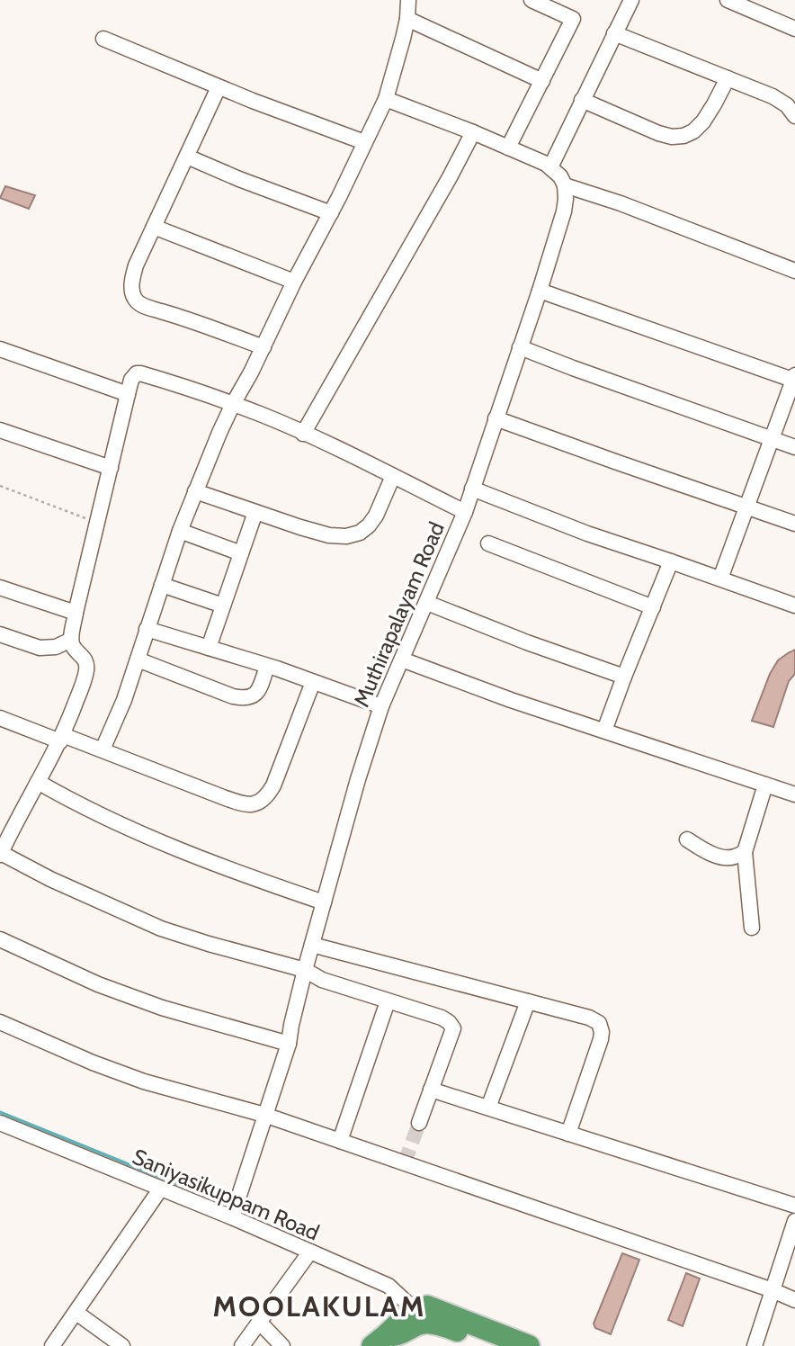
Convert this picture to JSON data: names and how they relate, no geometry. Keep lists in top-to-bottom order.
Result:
{
  "streets": {
    "street": ["Muthirapalayam Road", "Saniyasikuppam Road"]
  },
  "crossings": [
    ["Muthirapalayam Road", "Saniyasikuppam Road"]
  ],
  "districts": ["MOOLAKULAM"]
}
